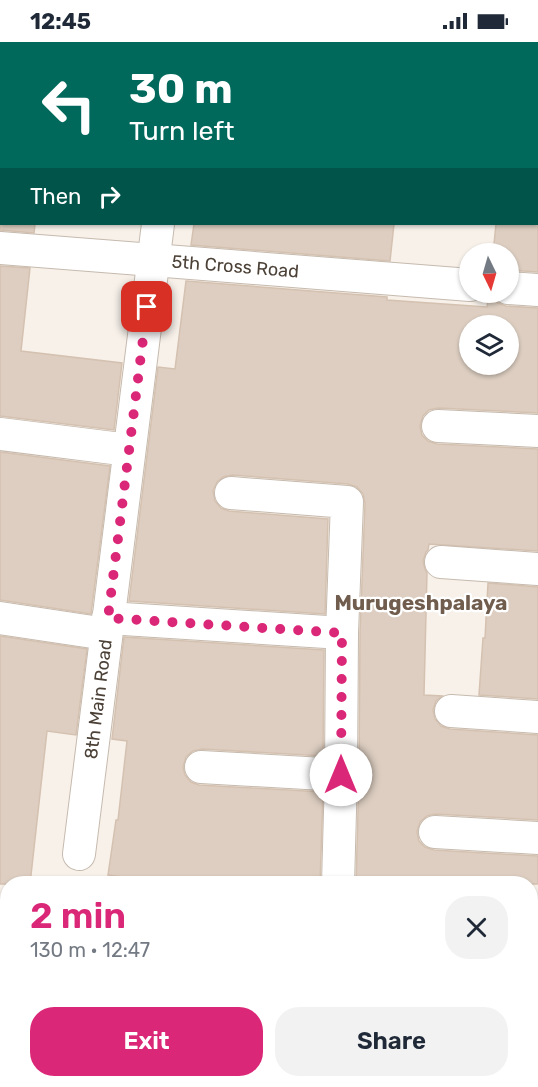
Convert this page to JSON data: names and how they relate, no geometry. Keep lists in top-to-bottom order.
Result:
{
  "streets": {
    "street": ["5th Cross Road", "8th Main Road"]
  },
  "crossings": [
    ["5th Cross Road", "8th Main Road"]
  ],
  "districts": ["Murugeshpalaya"],
  "north": "bottom",
  "page": {
    "status": "12:45",
    "turn": ["30 m", "Turn left"],
    "then": "Then",
    "heading": ["2 min", "130 m · 12:47"],
    "buttons": ["Exit", "Share"]
  }
}
